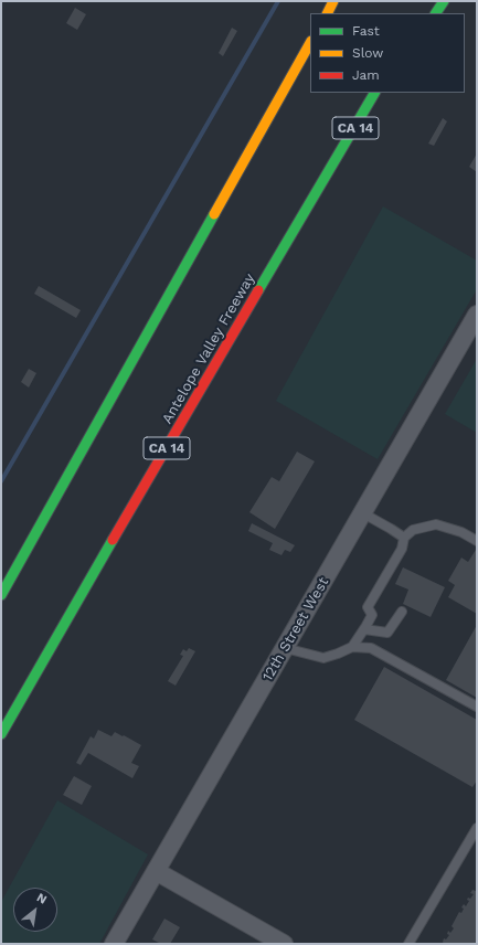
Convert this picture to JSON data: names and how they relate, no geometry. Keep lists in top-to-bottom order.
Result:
{
  "streets": {
    "highway": ["CA 14", "Antelope Valley Freeway"],
    "street": ["12th Street West"]
  },
  "legend": ["Fast", "Slow", "Jam"],
  "north": "top right"
}
